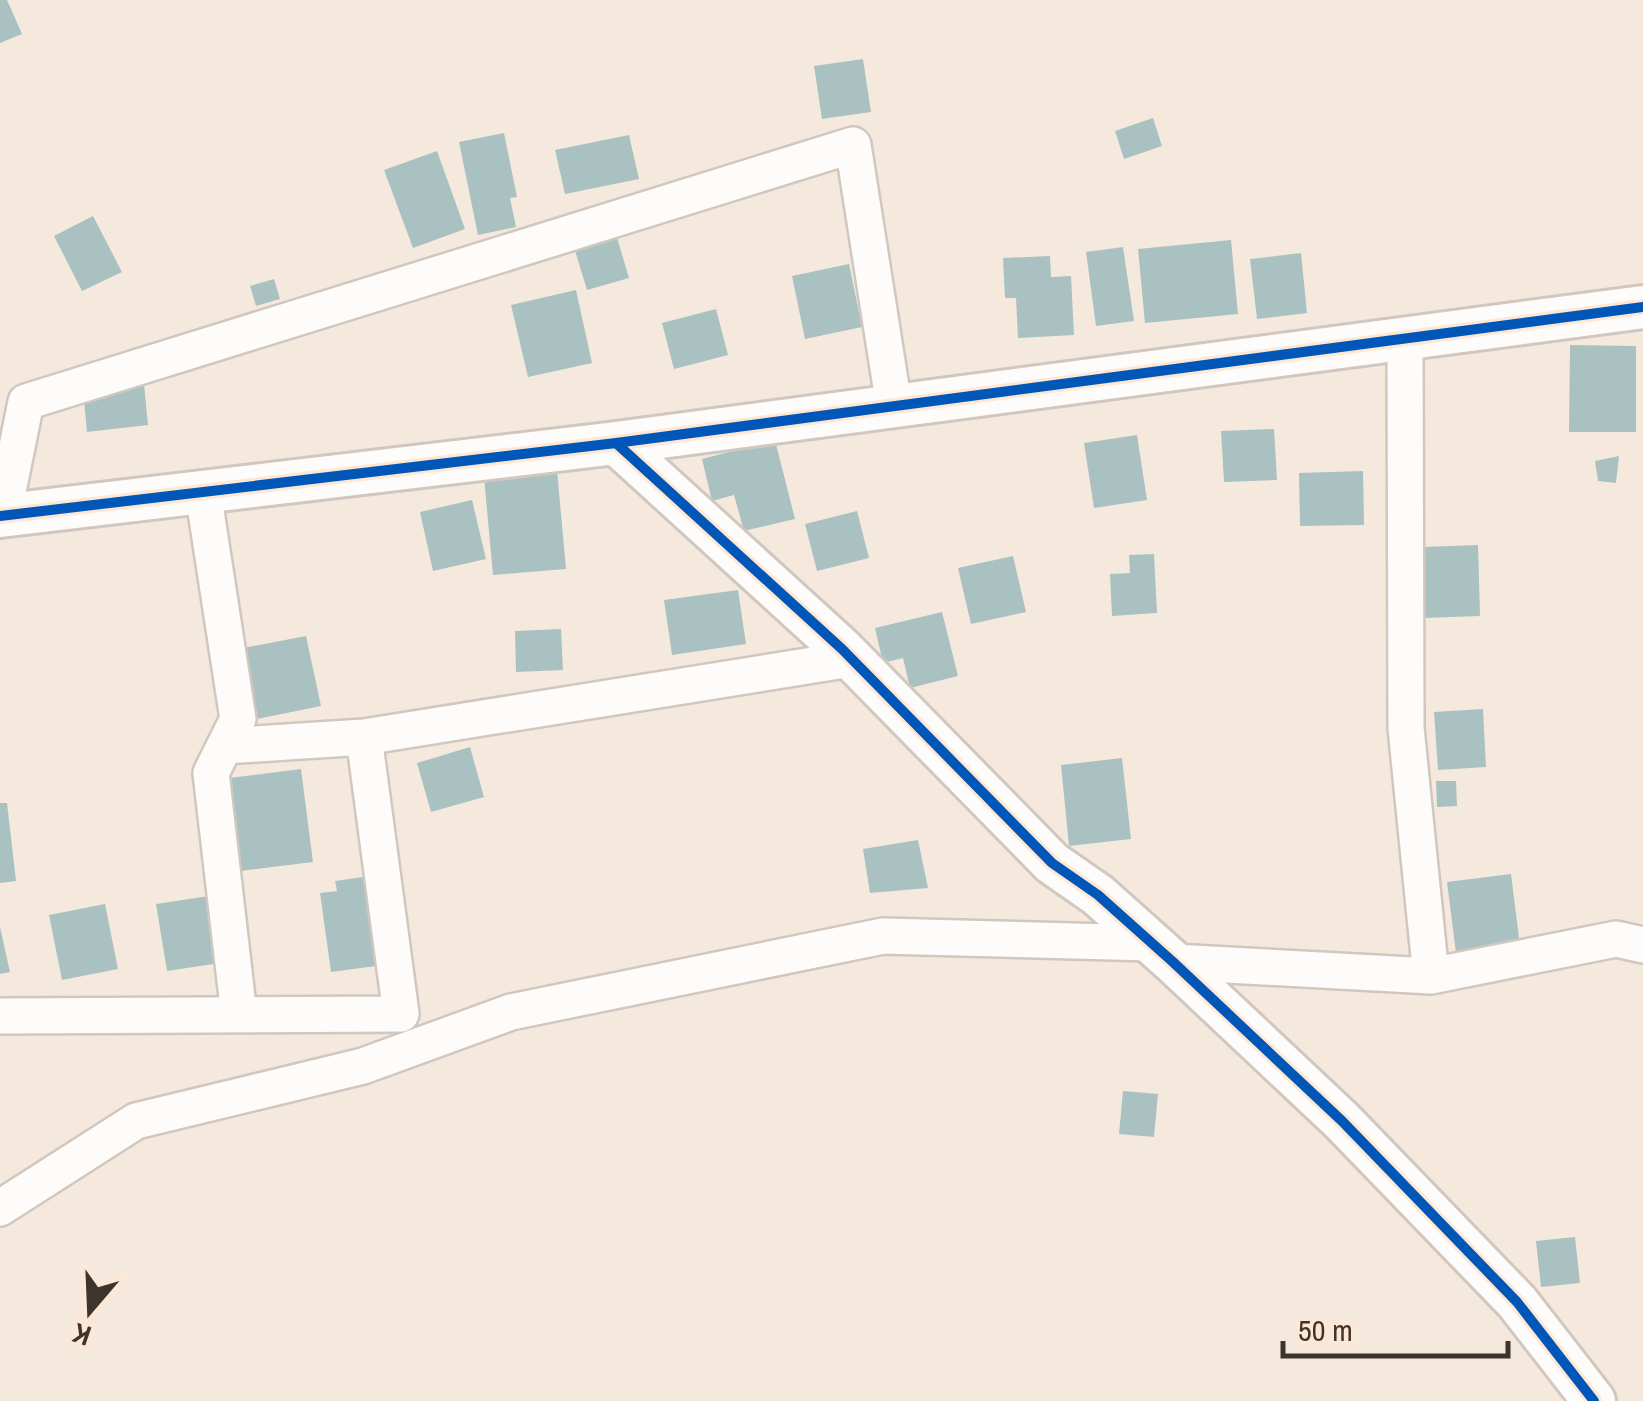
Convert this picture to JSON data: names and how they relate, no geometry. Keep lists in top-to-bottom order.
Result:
{
  "scale_bar": "50 m",
  "north": "bottom"
}
